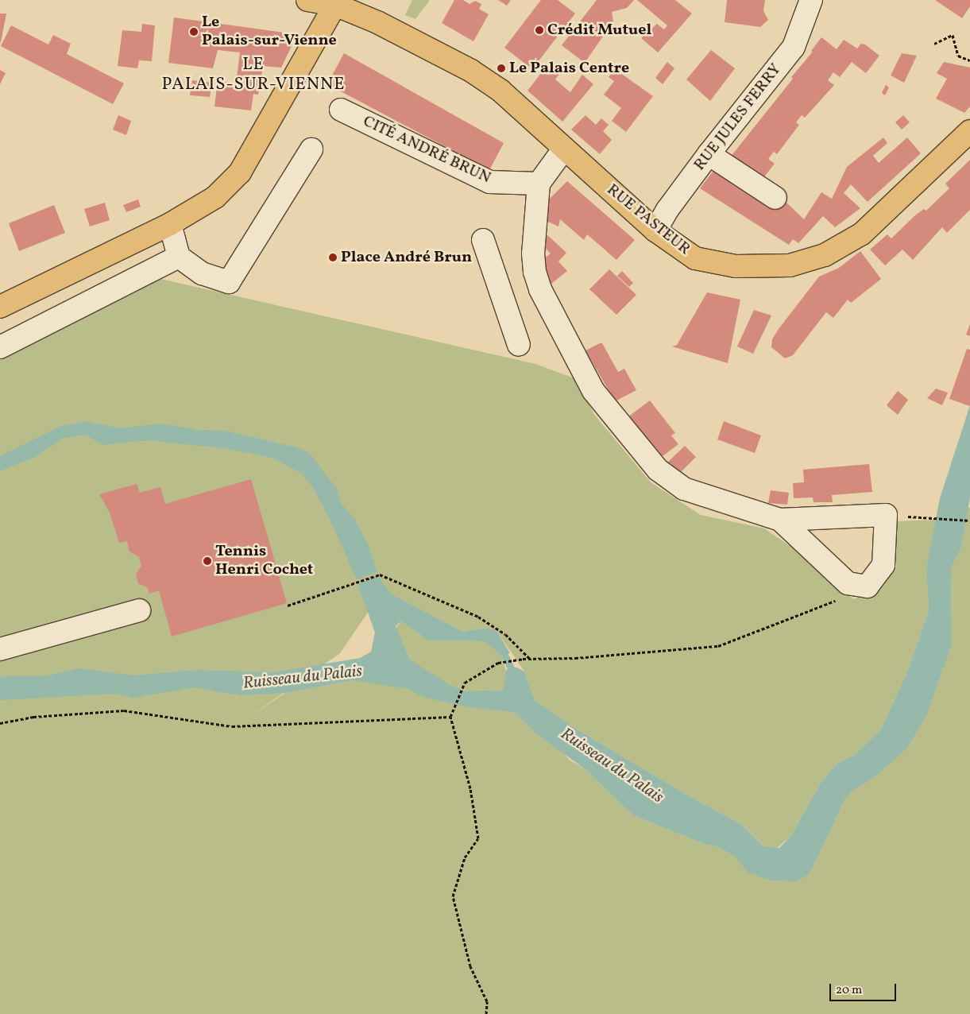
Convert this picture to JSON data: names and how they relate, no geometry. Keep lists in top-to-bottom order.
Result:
{
  "streets": {
    "main road": ["RUE PASTEUR"],
    "street": ["RUE JULES FERRY", "CITÉ ANDRÉ BRUN"]
  },
  "crossings": [
    ["RUE JULES FERRY", "RUE PASTEUR"]
  ],
  "districts": ["LE PALAIS-SUR-VIENNE"],
  "water": ["Ruisseau du Palais"],
  "places": [
    "Crédit Mutuel",
    "Le Palais-sur-Vienne",
    "Le Palais Centre",
    "Place André Brun",
    "Tennis Henri Cochet"
  ],
  "scale_bar": "20 m"
}
